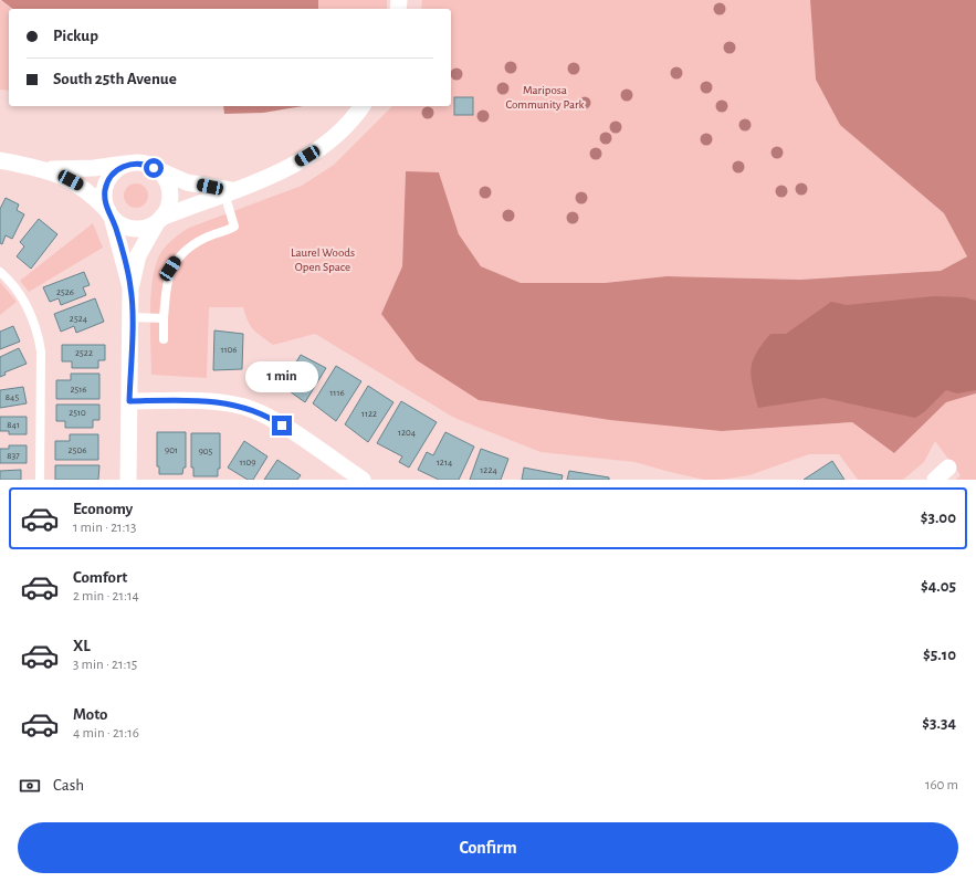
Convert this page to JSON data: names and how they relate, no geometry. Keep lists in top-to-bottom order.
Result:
{
  "parks": ["Mariposa Community Park", "Laurel Woods Open Space"],
  "house_numbers": [
    "2526",
    "2524",
    "1106",
    "2522",
    "2516",
    "1116",
    "845",
    "2510",
    "1122",
    "841",
    "1204",
    "2506",
    "901",
    "905",
    "837",
    "1109",
    "1214",
    "1224"
  ],
  "page": {
    "banner": ["Pickup", "South 25th Avenue"],
    "bubble": "1 min",
    "list": [
      {
        "name": "Economy",
        "note": "1 min · 21:13",
        "value": "$3.00"
      },
      {
        "name": "Comfort",
        "note": "2 min · 21:14",
        "value": "$4.05"
      },
      {
        "name": "XL",
        "note": "3 min · 21:15",
        "value": "$5.10"
      },
      {
        "name": "Moto",
        "note": "4 min · 21:16",
        "value": "$3.34"
      }
    ],
    "pay": ["Cash", "160 m"],
    "buttons": "Confirm"
  }
}
